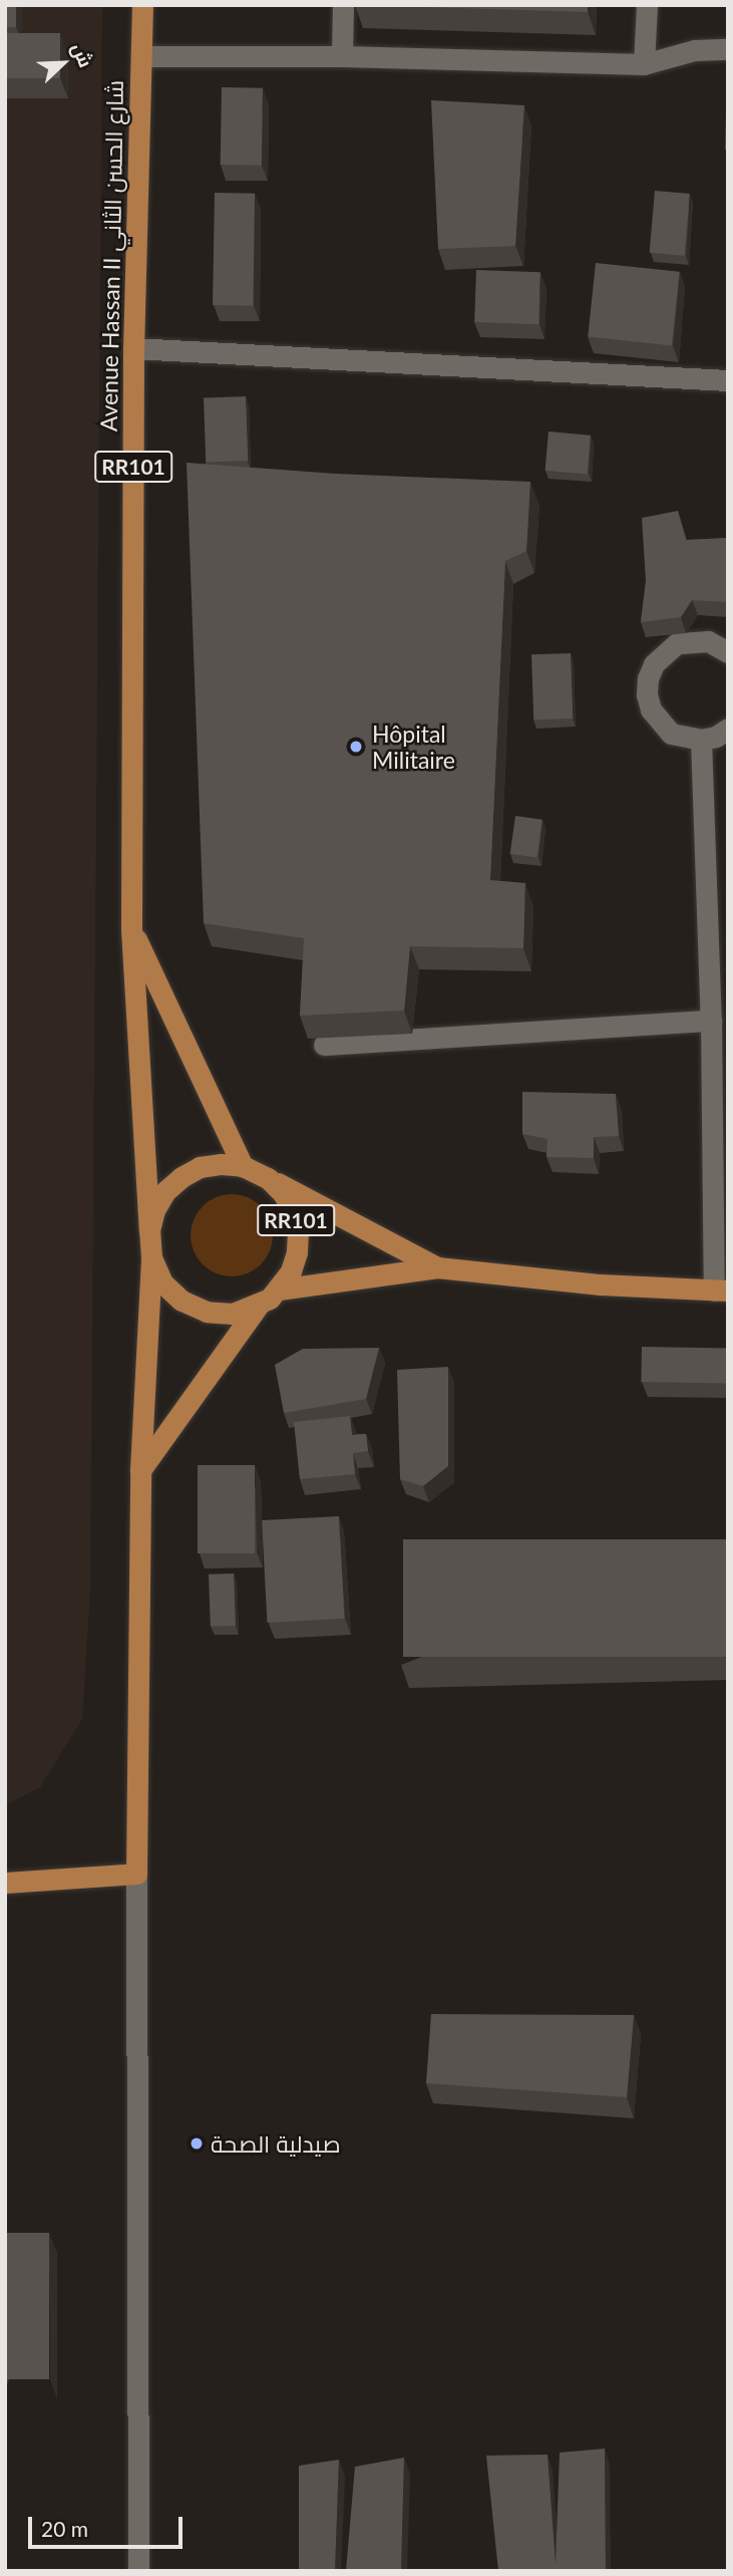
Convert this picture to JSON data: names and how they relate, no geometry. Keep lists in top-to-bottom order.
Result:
{
  "streets": {
    "main road": ["Avenue Hassan II شارع الحسن الثاني", "RR101"]
  },
  "crossings": [
    ["Avenue Hassan II شارع الحسن الثاني", "RR101"]
  ],
  "places": ["Hôpital Militaire", "صيدلية الصحة"],
  "scale_bar": "20 m",
  "north": "top right"
}
